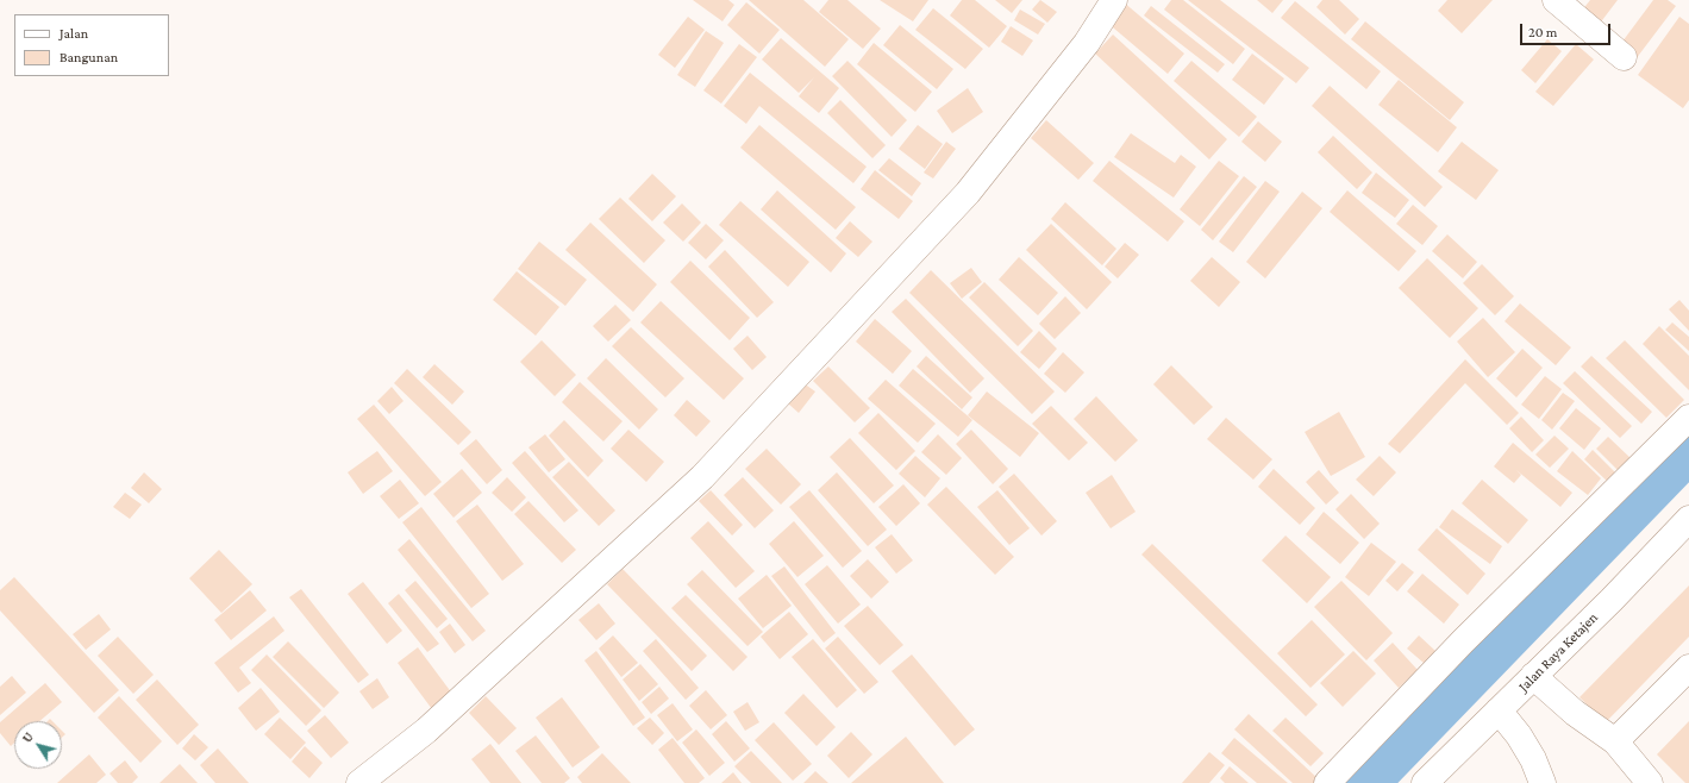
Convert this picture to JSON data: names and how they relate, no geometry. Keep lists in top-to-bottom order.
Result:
{
  "streets": {
    "street": ["Jalan Raya Ketajen"]
  },
  "legend": ["Jalan", "Bangunan"],
  "scale_bar": "20 m",
  "north": "top left"
}
